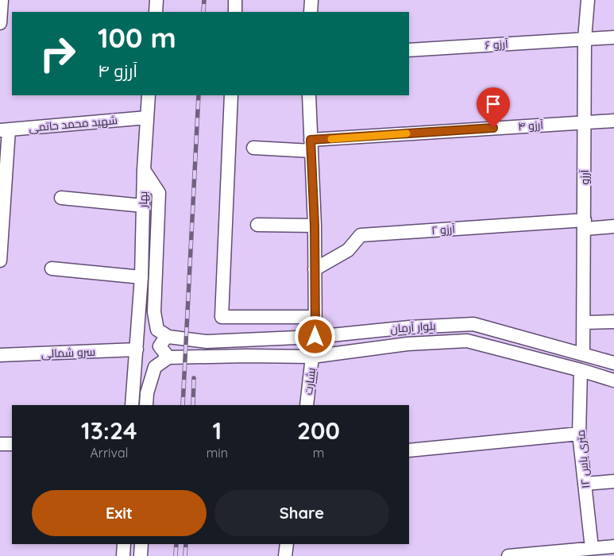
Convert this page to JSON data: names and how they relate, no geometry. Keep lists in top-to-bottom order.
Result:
{
  "streets": {
    "street": [
      "آرزو ۶",
      "شهید محمد حاتمی",
      "آرزو ۴",
      "آرزو",
      "بهار",
      "آرزو ۲",
      "بلوار آرمان",
      "سرو شمالی",
      "بشارت",
      "۱۲ متری یاس"
    ]
  },
  "crossings": [
    ["آرزو ۶", "آرزو"],
    ["آرزو ۴", "آرزو"],
    ["آرزو", "آرزو ۲"],
    ["آرزو", "بلوار آرمان"],
    ["بهار", "بلوار آرمان"],
    ["بهار", "سرو شمالی"],
    ["بلوار آرمان", "بشارت"],
    ["بلوار آرمان", "۱۲ متری یاس"]
  ],
  "page": {
    "turn": ["100 m", "آرزو ۴"],
    "eta": [
      "13:24",
      "Arrival",
      "1",
      "min",
      "200",
      "m"
    ],
    "buttons": ["Exit", "Share"]
  }
}
